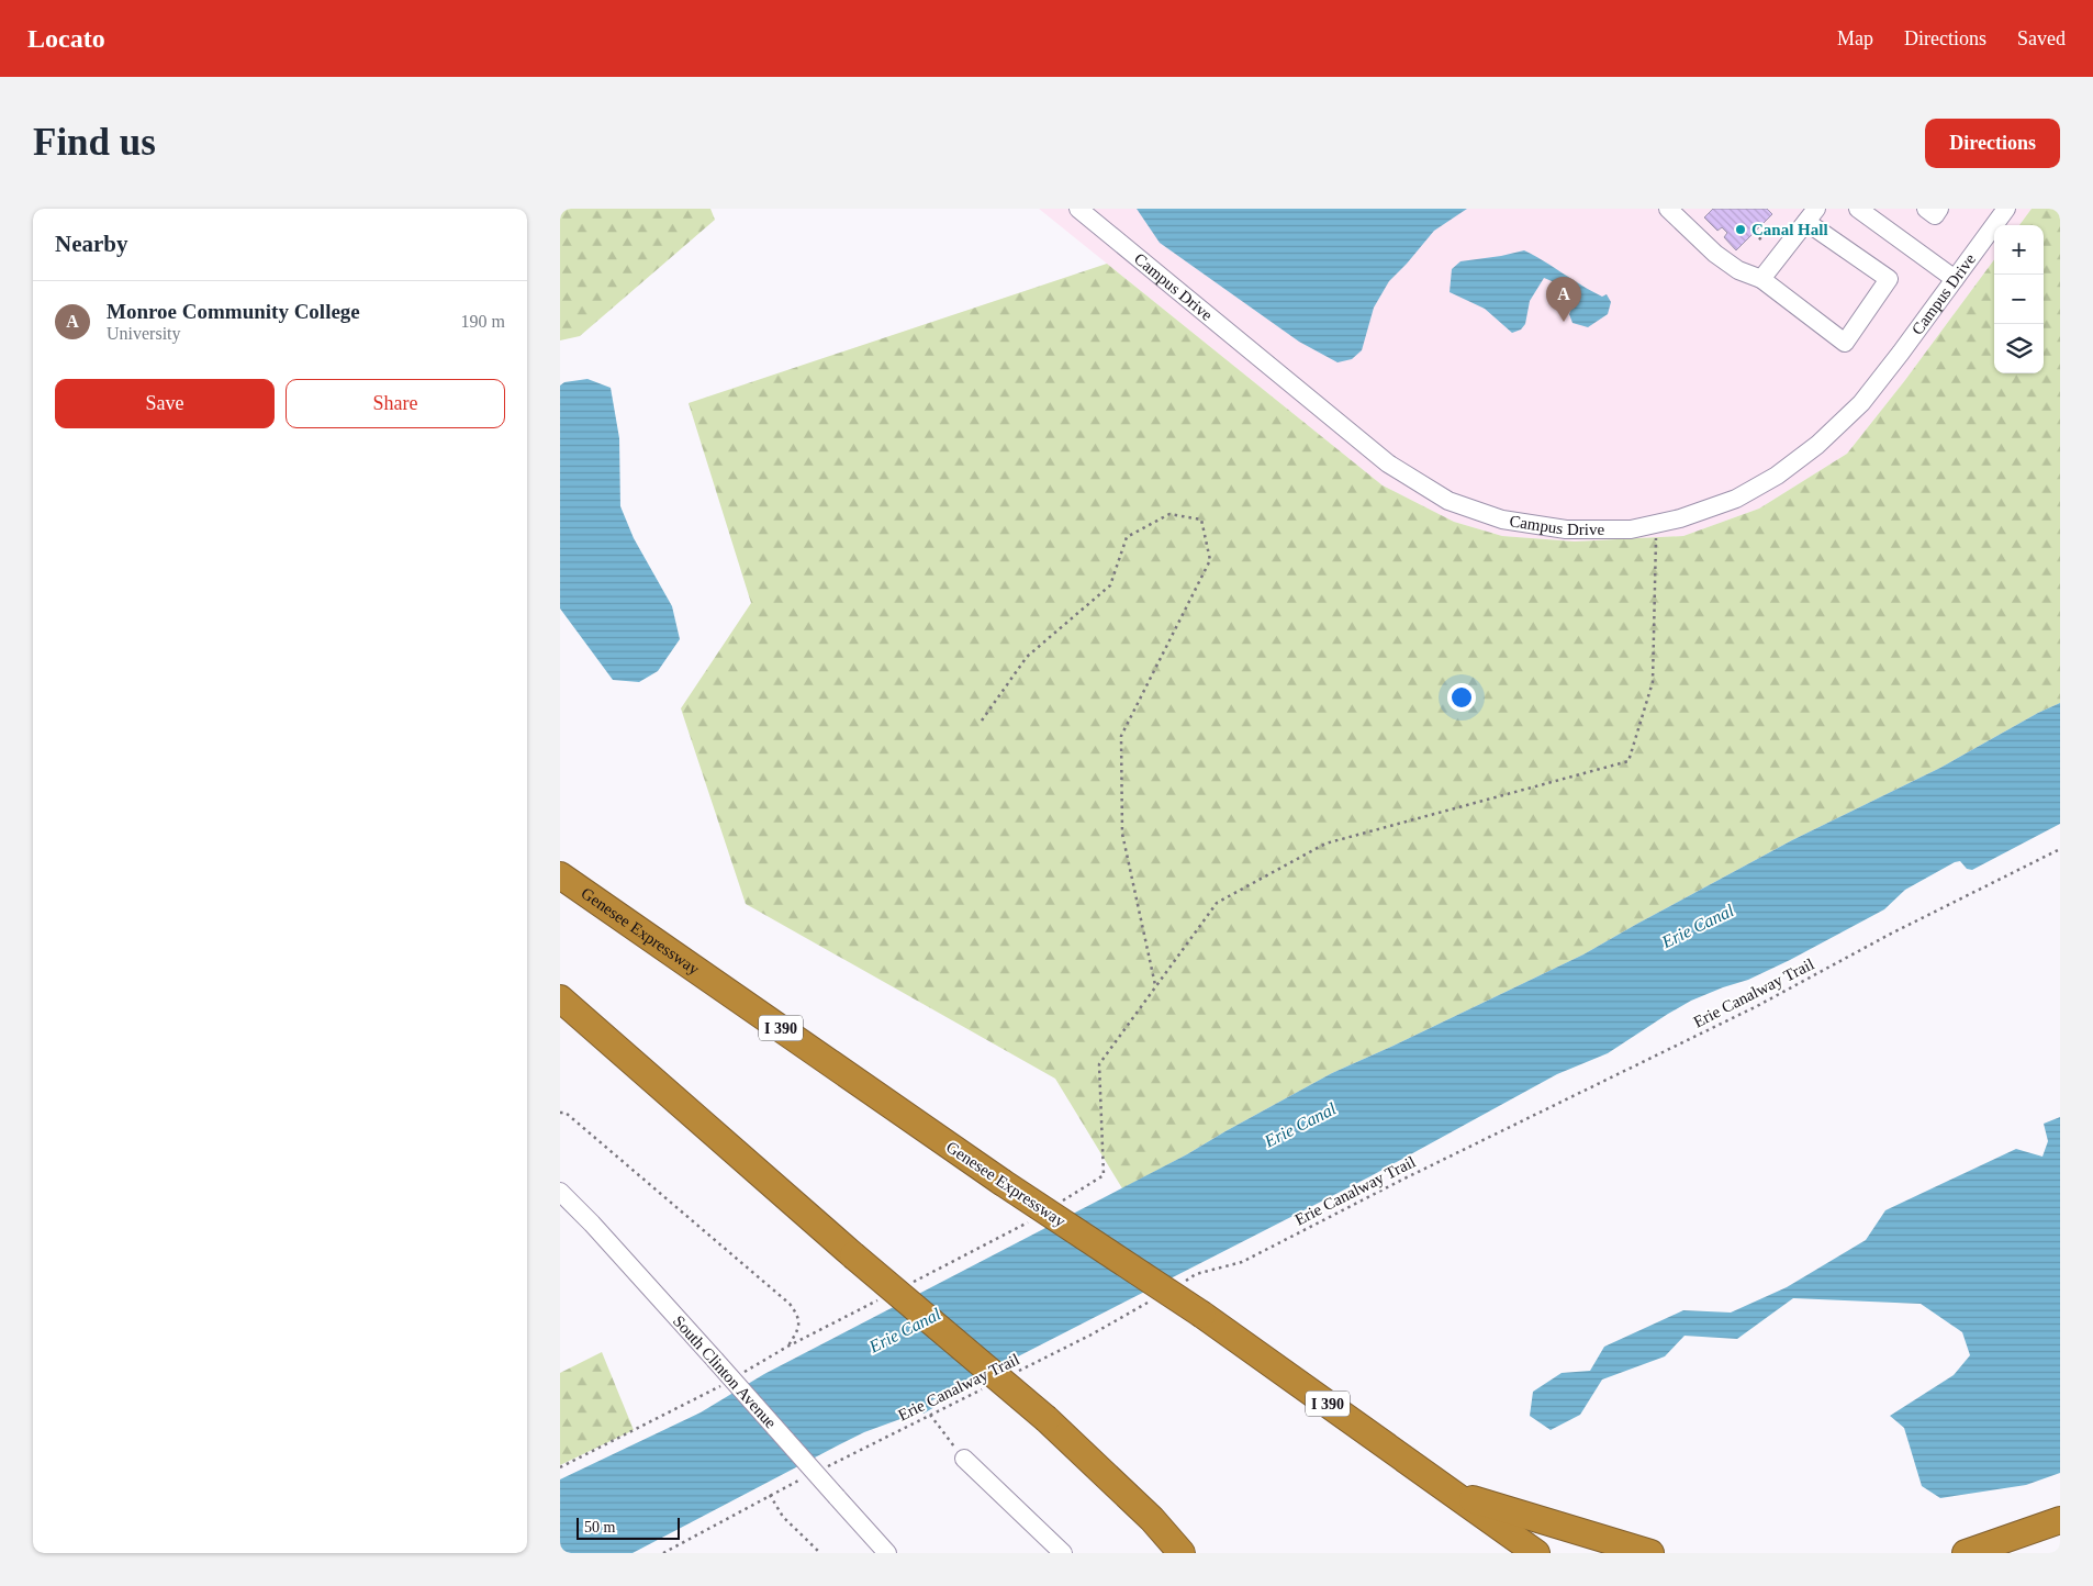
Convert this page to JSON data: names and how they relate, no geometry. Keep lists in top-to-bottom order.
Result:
{
  "streets": {
    "highway": ["Genesee Expressway", "I 390"],
    "street": ["Campus Drive", "South Clinton Avenue"],
    "path": ["Erie Canalway Trail"]
  },
  "crossings": [
    ["Genesee Expressway", "I 390"]
  ],
  "water": ["Erie Canal"],
  "places": ["Canal Hall"],
  "scale_bar": "50 m",
  "page": {
    "header": "Locato",
    "nav": ["Map", "Directions", "Saved"],
    "buttons": [
      "Directions",
      ["Save", "Share"]
    ],
    "title": "Find us",
    "heading": "Nearby",
    "map_buttons": ["+", "−"],
    "pins": "A",
    "list": [
      {
        "mark": "A",
        "name": "Monroe Community College",
        "note": "University",
        "value": "190 m"
      }
    ],
    "scale": "50 m"
  }
}
